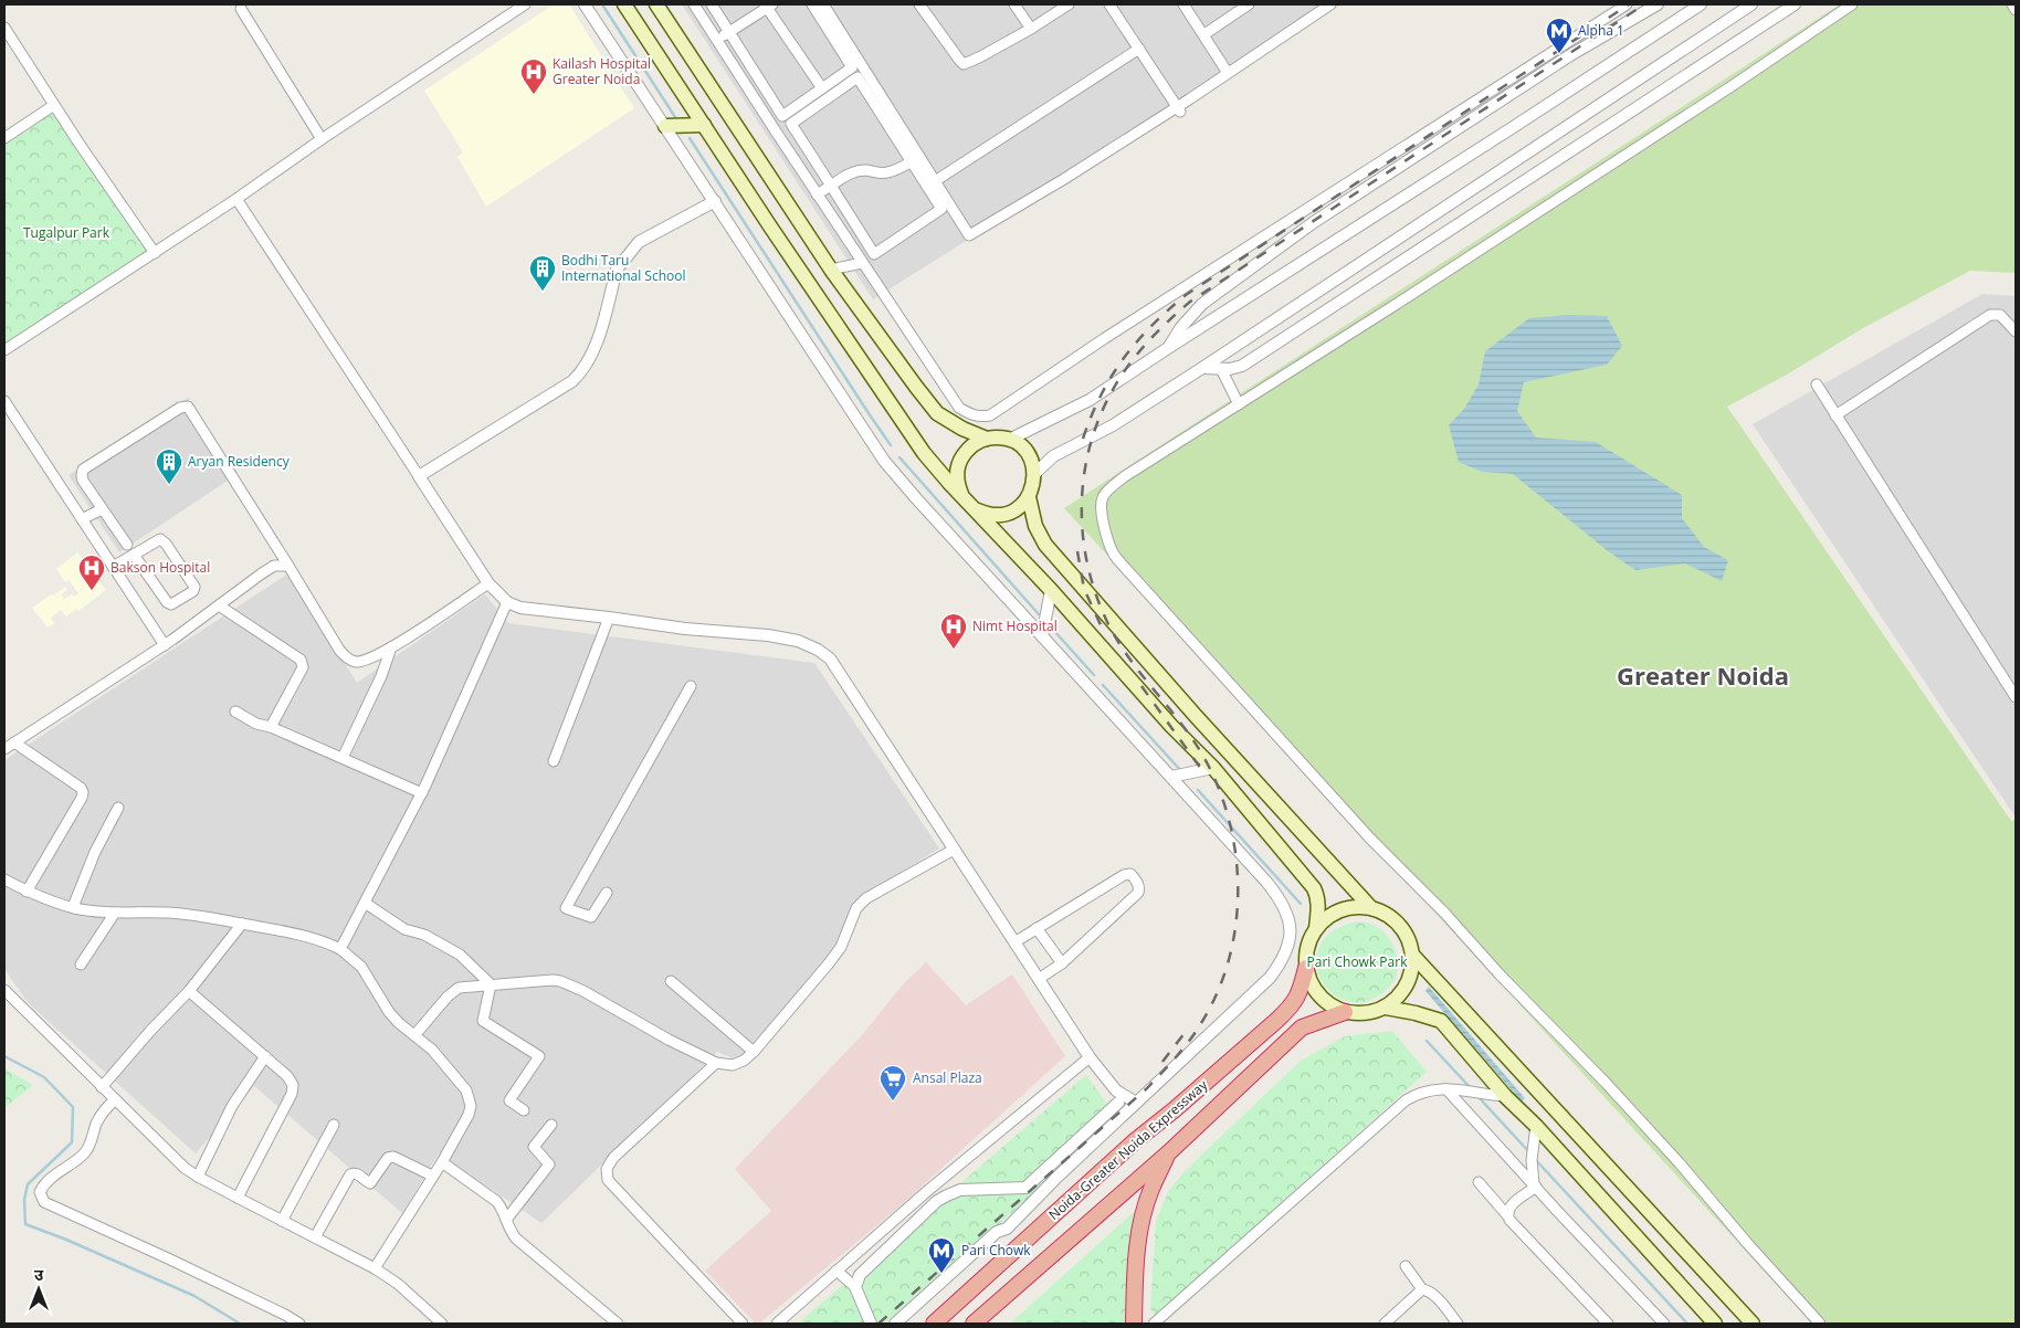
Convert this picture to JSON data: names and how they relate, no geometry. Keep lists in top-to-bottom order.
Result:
{
  "streets": {
    "highway": ["Noida-Greater Noida Expressway"]
  },
  "districts": ["Greater Noida"],
  "parks": ["Tugalpur Park", "Pari Chowk Park"],
  "places": {
    "metro station": ["Alpha 1", "Pari Chowk"],
    "hospital": ["Kailash Hospital Greater Noida", "Bakson Hospital", "Nimt Hospital"],
    "building": ["Bodhi Taru International School", "Aryan Residency"],
    "supermarket": ["Ansal Plaza"]
  },
  "north": "top"
}
